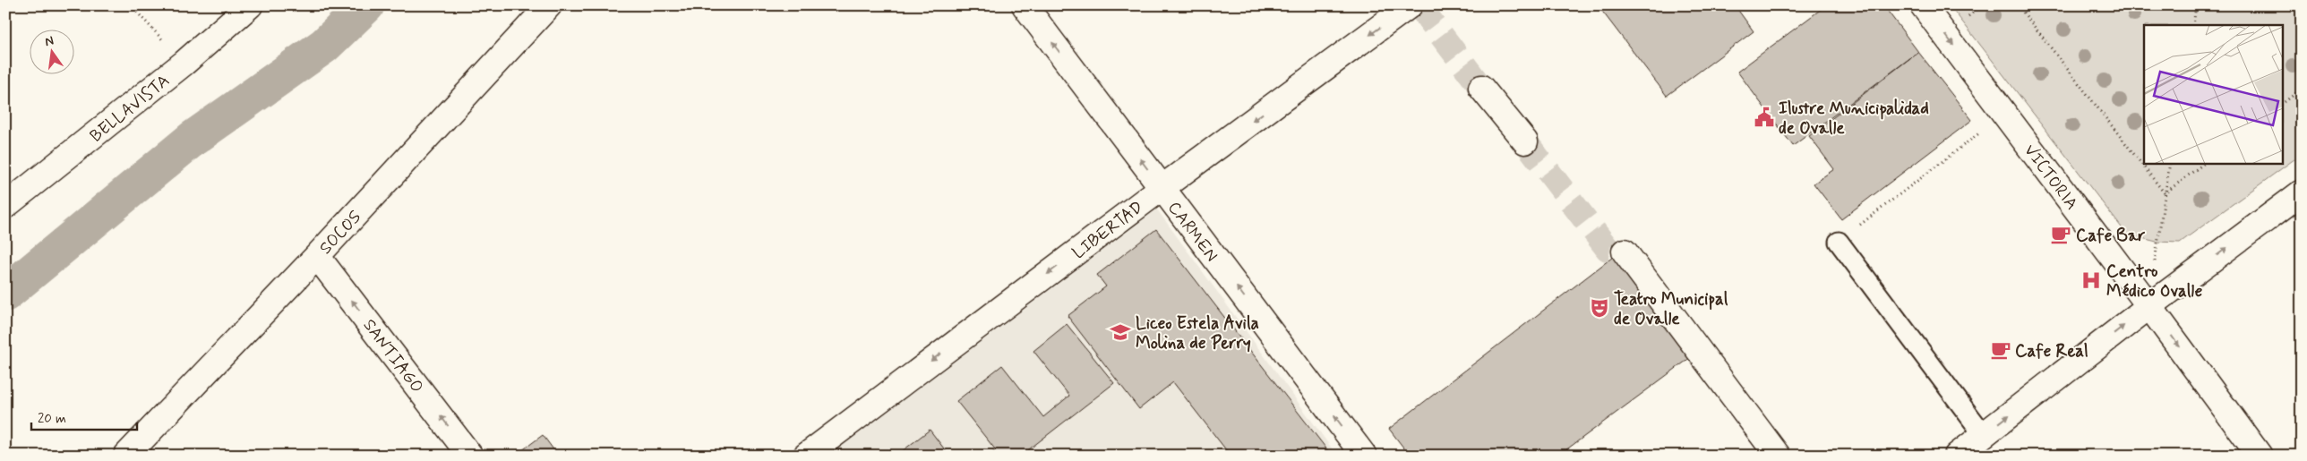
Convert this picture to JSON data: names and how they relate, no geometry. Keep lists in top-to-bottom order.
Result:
{
  "streets": {
    "street": [
      "BELLAVISTA",
      "VICTORIA",
      "LIBERTAD",
      "CARMEN",
      "SOCOS",
      "SANTIAGO"
    ]
  },
  "crossings": [
    ["LIBERTAD", "CARMEN"],
    ["SOCOS", "SANTIAGO"]
  ],
  "one_way": [
    "VICTORIA",
    "LIBERTAD",
    "CARMEN",
    "SANTIAGO"
  ],
  "places": {
    "public building": ["Ilustre Municipalidad de Ovalle"],
    "cafe": ["Cafe Bar", "Cafe Real"],
    "hospital": ["Centro Médico Ovalle"],
    "theatre": ["Teatro Municipal de Ovalle"],
    "school or university": ["Liceo Estela Avila Molina de Perry"]
  },
  "scale_bar": "20 m",
  "north": "top"
}
